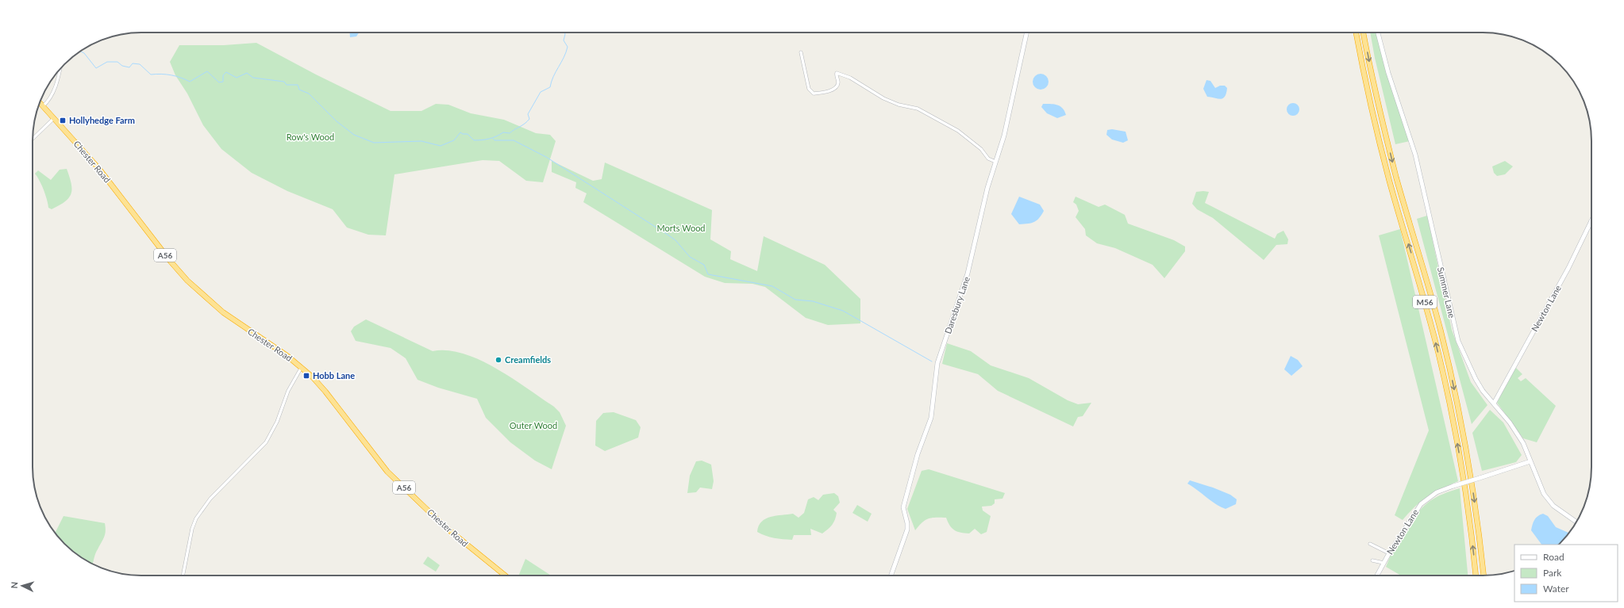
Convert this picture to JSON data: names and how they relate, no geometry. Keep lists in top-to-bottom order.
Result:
{
  "streets": {
    "highway": ["Chester Road", "A56", "M56"],
    "street": ["Summer Lane", "Daresbury Lane", "Newton Lane"]
  },
  "crossings": [
    ["Summer Lane", "Newton Lane"]
  ],
  "parks": ["Row's Wood", "Morts Wood", "Outer Wood"],
  "places": {
    "transit": ["Hollyhedge Farm", "Hobb Lane"],
    "other": ["Creamfields"]
  },
  "legend": ["Road", "Park", "Water"],
  "north": "left"
}
